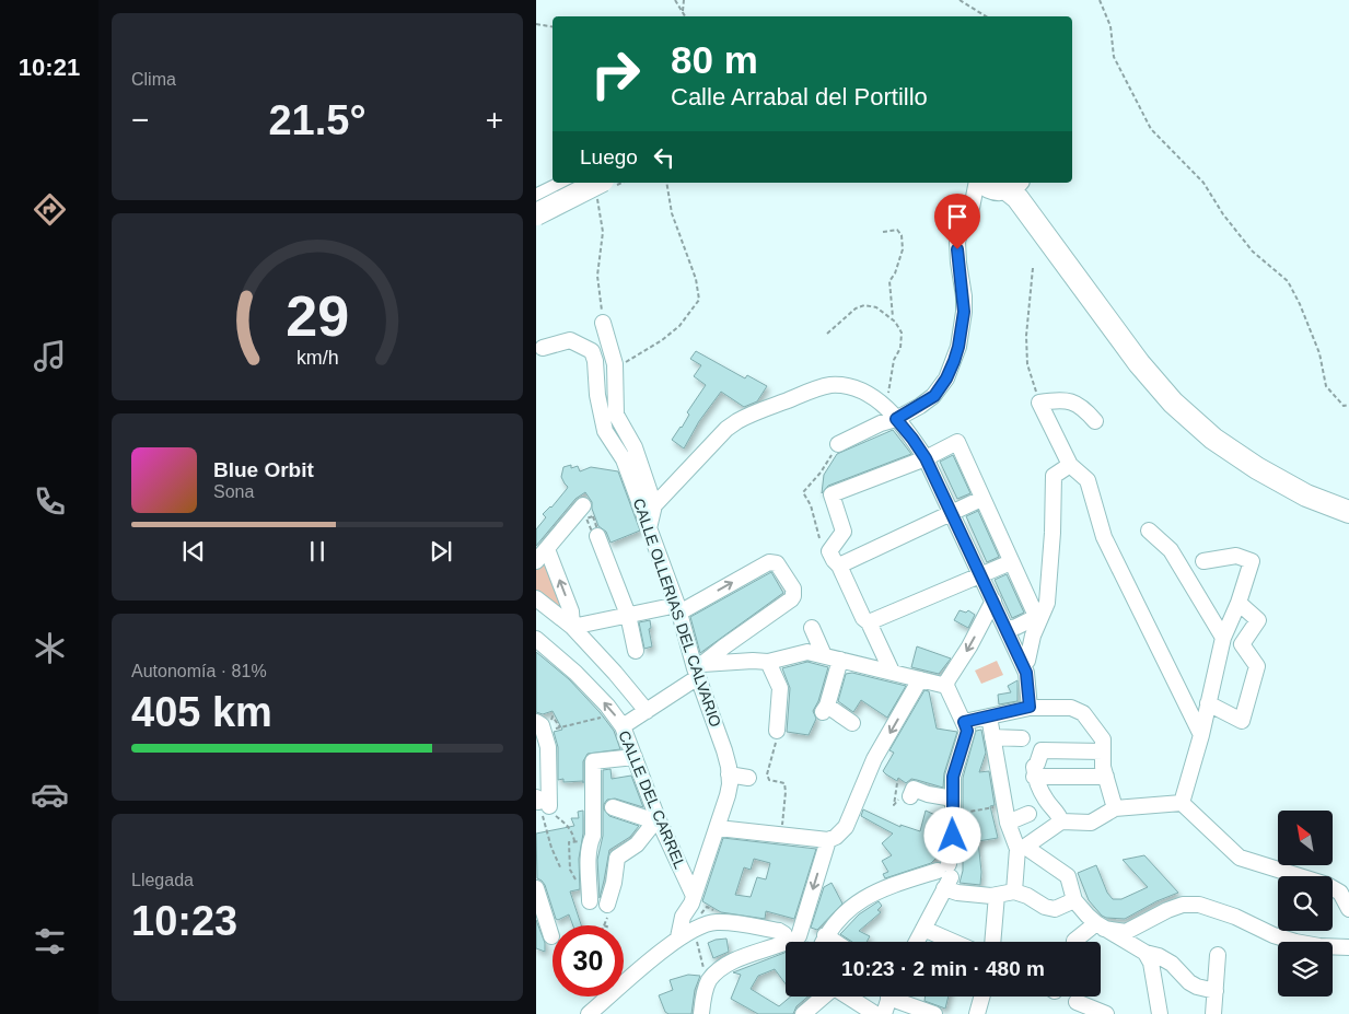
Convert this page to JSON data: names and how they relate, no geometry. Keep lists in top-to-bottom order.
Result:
{
  "streets": {
    "street": ["CALLE OLLERIAS DEL CALVARIO", "CALLE DEL CARREL"]
  },
  "crossings": [
    ["CALLE OLLERIAS DEL CALVARIO", "CALLE DEL CARREL"]
  ],
  "north": "top left",
  "page": {
    "tabs": "10:21",
    "tile": [
      "Clima",
      ["Autonomía · 81%", "405 km"],
      ["Llegada", "10:23"]
    ],
    "turn": ["80 m", "Calle Arrabal del Portillo"],
    "heat": ["−", "21.5°", "+"],
    "then": "Luego",
    "song": ["Blue Orbit", "Sona"],
    "limit": "30",
    "trip": "10:23 · 2 min · 480 m",
    "gauge": ["29", "km/h"]
  }
}
